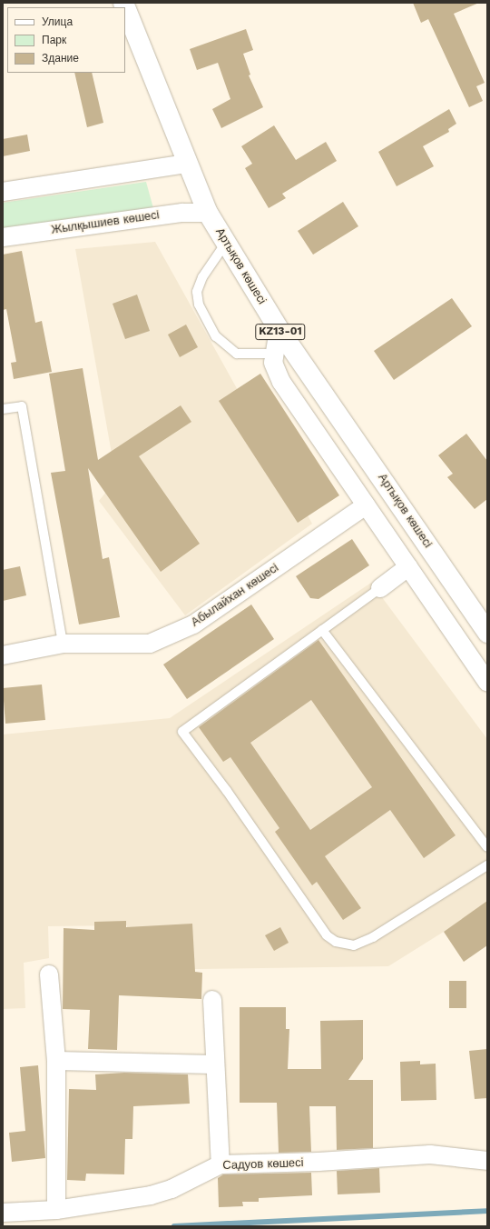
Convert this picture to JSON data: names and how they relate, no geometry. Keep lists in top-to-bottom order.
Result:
{
  "streets": {
    "highway": ["Артықов көшесі", "KZ13-01"],
    "street": ["Жылқышиев көшесі", "Абылайхан көшесі", "Садуов көшесі"]
  },
  "crossings": [
    ["Жылқышиев көшесі", "Артықов көшесі"]
  ],
  "legend": ["Улица", "Парк", "Здание"]
}
